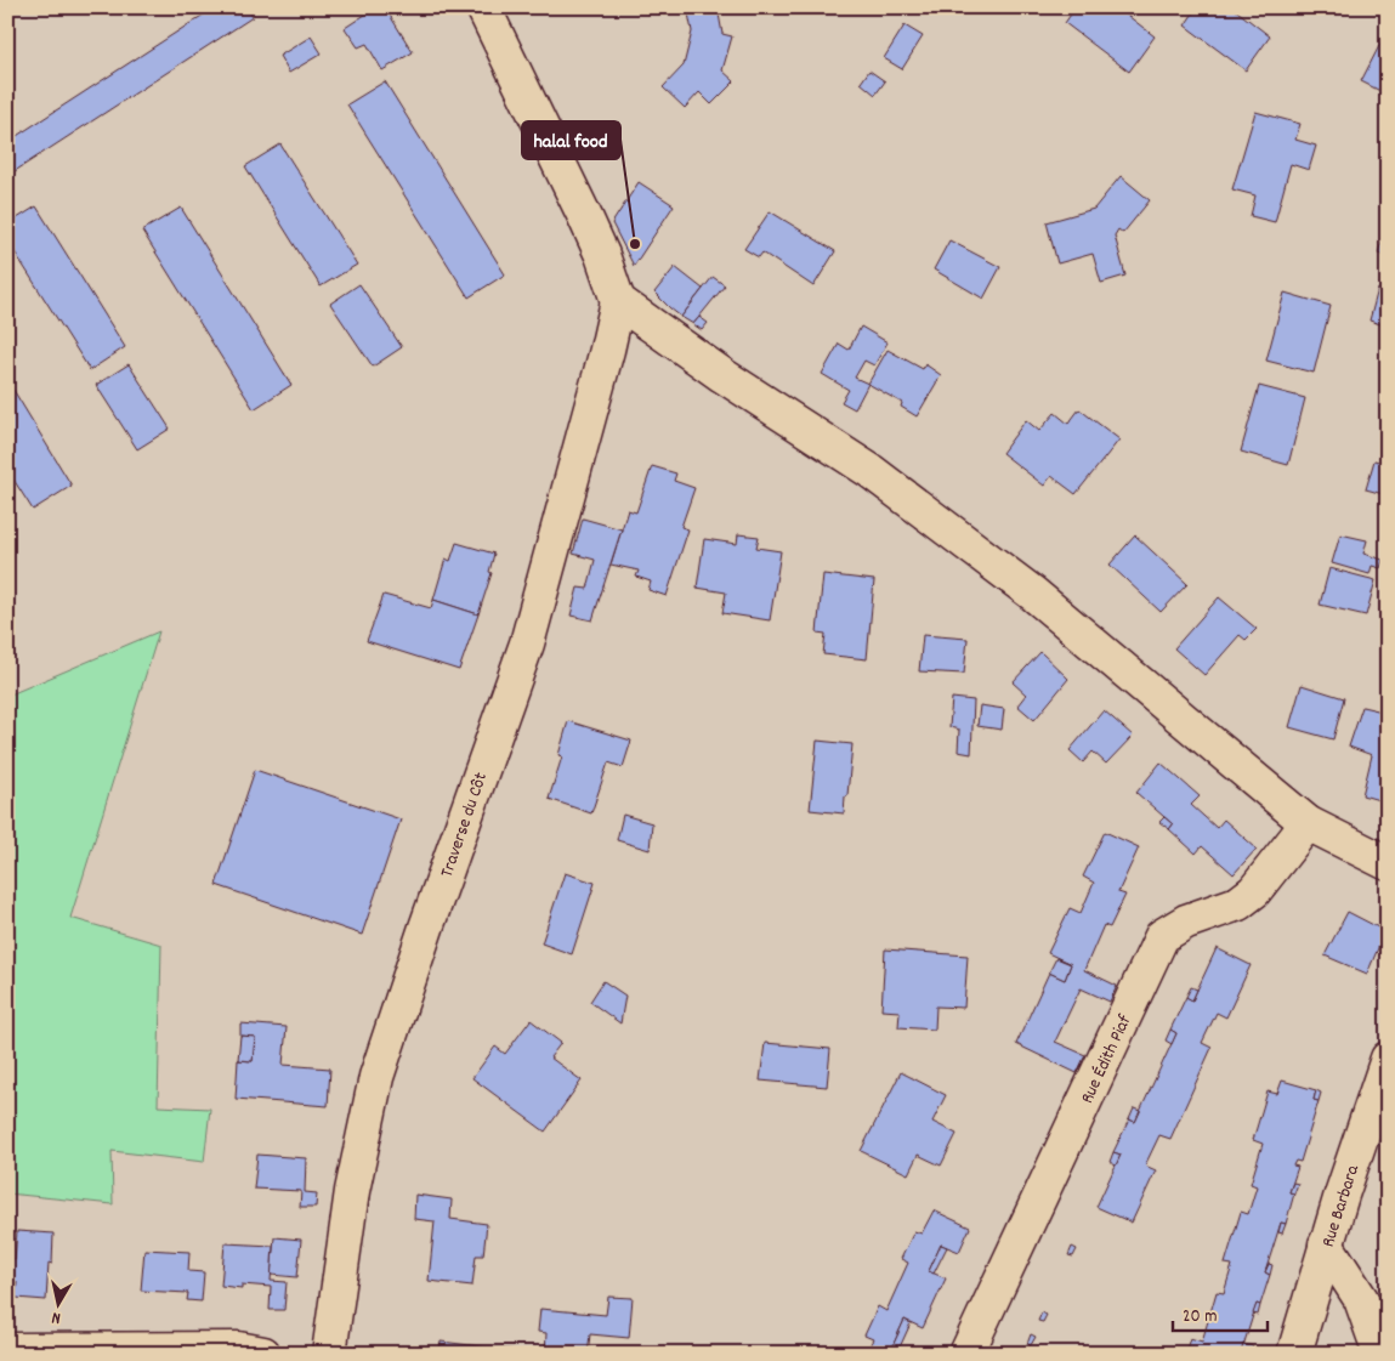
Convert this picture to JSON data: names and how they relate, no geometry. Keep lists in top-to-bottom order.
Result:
{
  "streets": {
    "street": ["Traverse du Côt", "Rue Édith Piaf", "Rue Barbara"]
  },
  "places": ["halal food"],
  "scale_bar": "20 m",
  "north": "bottom"
}
